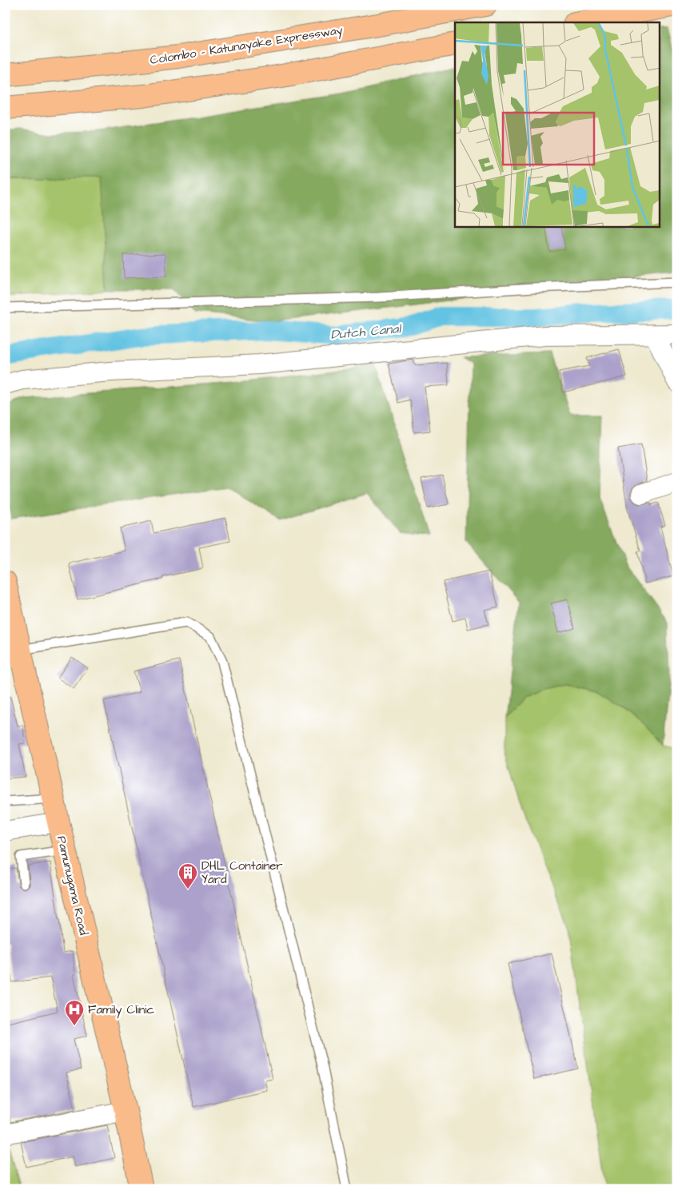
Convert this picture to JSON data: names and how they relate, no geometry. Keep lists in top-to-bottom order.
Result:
{
  "streets": {
    "main road": ["Colombo - Katunayake Expressway", "Pamunugama Road"]
  },
  "water": ["Dutch Canal"],
  "places": {
    "building": ["DHL Container Yard"],
    "hospital": ["Family Clinic"]
  }
}
